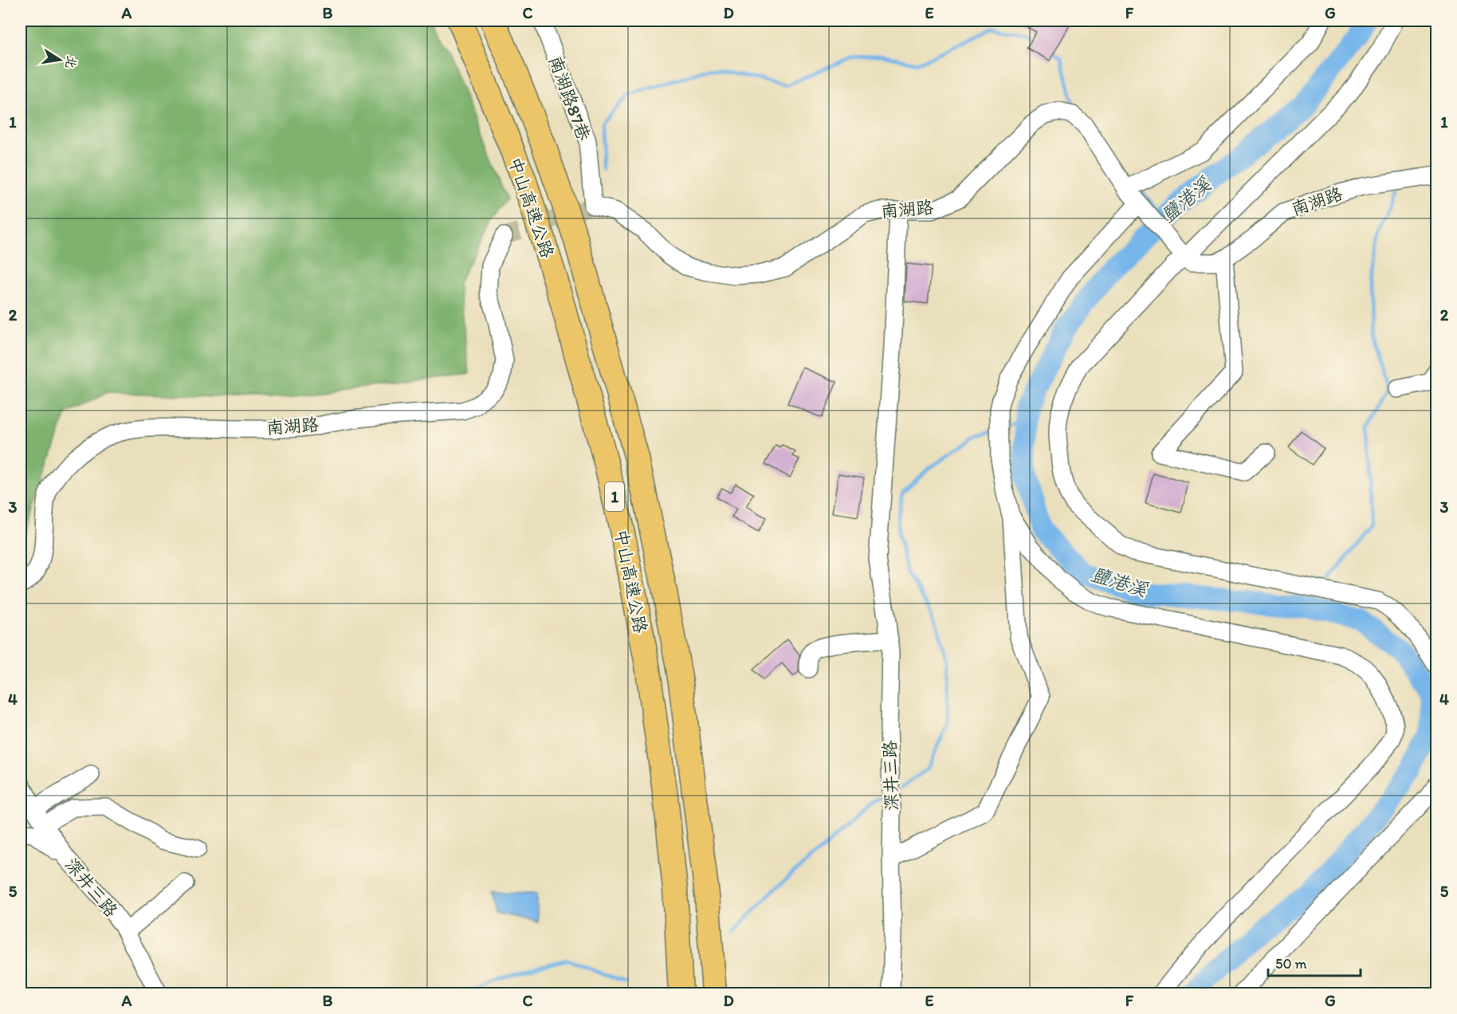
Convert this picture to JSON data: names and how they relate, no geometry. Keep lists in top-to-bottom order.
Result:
{
  "streets": {
    "highway": ["中山高速公路", "1"],
    "street": ["南湖路87巷", "南湖路", "深井三路"]
  },
  "crossings": [
    ["南湖路87巷", "南湖路"],
    ["南湖路", "深井三路"]
  ],
  "water": ["鹽港溪"],
  "scale_bar": "50 m",
  "north": "right",
  "grid": {
    "columns": [
      "A",
      "B",
      "C",
      "D",
      "E",
      "F",
      "G"
    ],
    "rows": [
      "1",
      "2",
      "3",
      "4",
      "5"
    ]
  }
}
